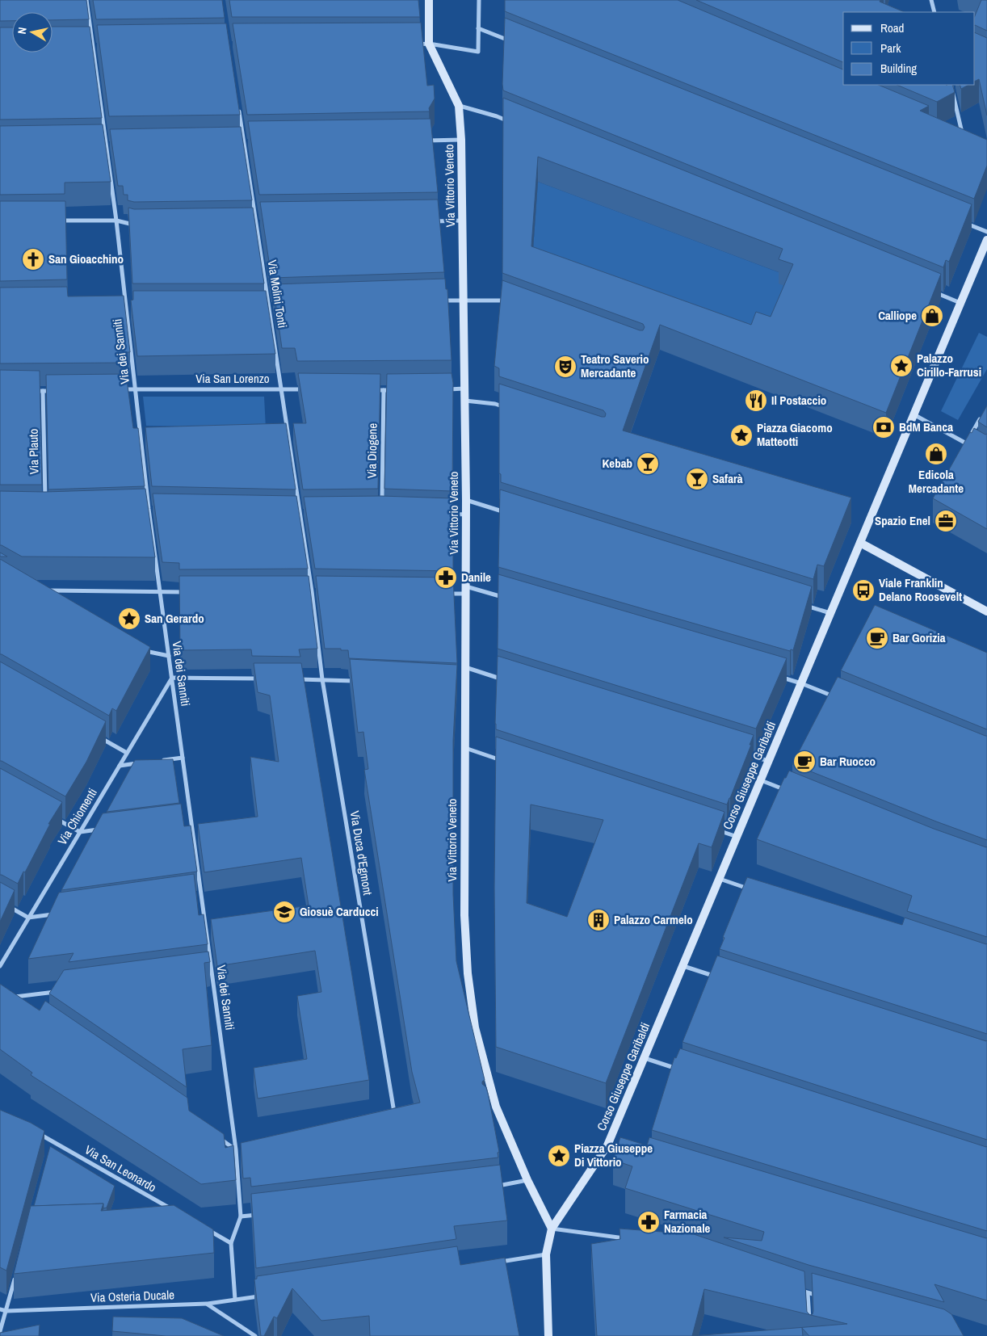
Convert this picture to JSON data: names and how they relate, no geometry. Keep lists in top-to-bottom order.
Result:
{
  "streets": {
    "street": [
      "Via Vittorio Veneto",
      "Via Molini Tonti",
      "Via dei Sanniti",
      "Via San Lorenzo",
      "Via Diogene",
      "Via Plauto",
      "Corso Giuseppe Garibaldi",
      "Via Chiomenti",
      "Via Duca d'Egmont",
      "Via San Leonardo",
      "Via Osteria Ducale"
    ]
  },
  "crossings": [
    ["Via Molini Tonti", "Via San Lorenzo"],
    ["Via Molini Tonti", "Via Duca d'Egmont"],
    ["Via dei Sanniti", "Via San Lorenzo"],
    ["Via dei Sanniti", "Via Chiomenti"],
    ["Via dei Sanniti", "Via Osteria Ducale"]
  ],
  "places": {
    "church": ["San Gioacchino"],
    "shop": ["Calliope", "Edicola Mercadante"],
    "place": [
      "Palazzo Cirillo-Farrusi",
      "Piazza Giacomo Matteotti",
      "San Gerardo",
      "Piazza Giuseppe Di Vittorio"
    ],
    "theatre": ["Teatro Saverio Mercadante"],
    "restaurant": ["Il Postaccio"],
    "bank": ["BdM Banca"],
    "bar": ["Kebab", "Safarà"],
    "office": ["Spazio Enel"],
    "pharmacy": ["Danile", "Farmacia Nazionale"],
    "bus stop": ["Viale Franklin Delano Roosevelt"],
    "cafe": ["Bar Gorizia", "Bar Ruocco"],
    "school or university": ["Giosuè Carducci"],
    "building": ["Palazzo Carmelo"]
  },
  "legend": ["Road", "Park", "Building"],
  "north": "left"
}
